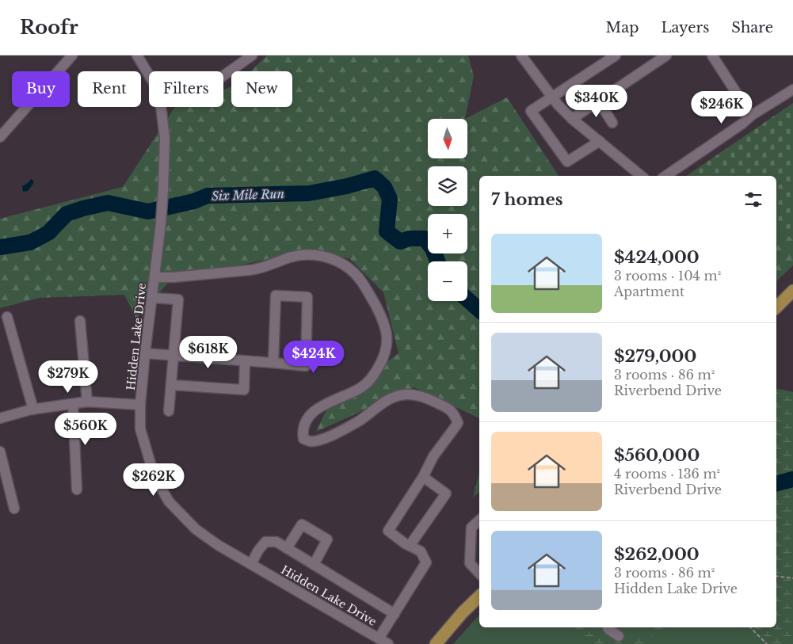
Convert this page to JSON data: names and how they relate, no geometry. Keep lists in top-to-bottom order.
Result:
{
  "streets": {
    "street": ["Hidden Lake Drive"]
  },
  "water": ["Six Mile Run"],
  "north": "bottom",
  "page": {
    "header": "Roofr",
    "nav": ["Map", "Layers", "Share"],
    "chip": [
      "Buy",
      "Rent",
      "Filters",
      "New"
    ],
    "price": [
      "$340K",
      "$246K",
      "$618K",
      "$424K",
      "$279K",
      "$560K",
      "$262K"
    ],
    "map_buttons": ["+", "−"],
    "heading": "7 homes",
    "list": [
      {
        "name": "$424,000",
        "note": "3 rooms · 104 m² · Apartment"
      },
      {
        "name": "$279,000",
        "note": "3 rooms · 86 m² · Riverbend Drive"
      },
      {
        "name": "$560,000",
        "note": "4 rooms · 136 m² · Riverbend Drive"
      },
      {
        "name": "$262,000",
        "note": "3 rooms · 86 m² · Hidden Lake Drive"
      }
    ]
  }
}
